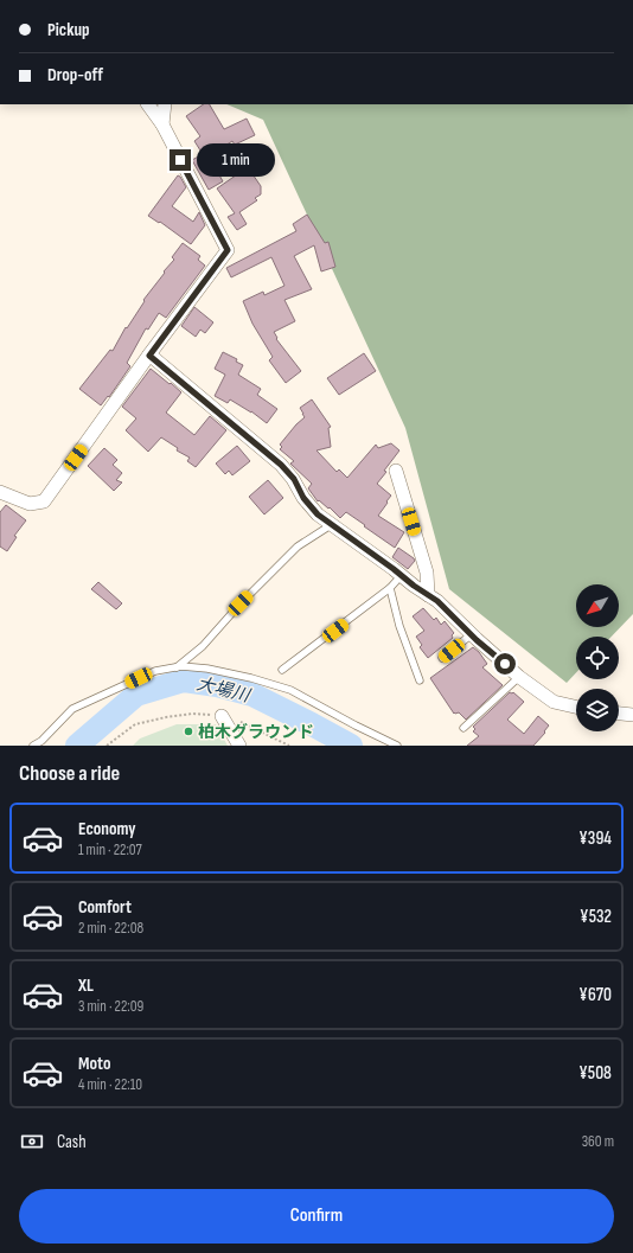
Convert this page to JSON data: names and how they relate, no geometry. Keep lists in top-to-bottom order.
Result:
{
  "water": ["大場川"],
  "places": ["柏木グラウンド"],
  "north": "bottom left",
  "page": {
    "banner": ["Pickup", "Drop-off"],
    "bubble": "1 min",
    "heading": "Choose a ride",
    "list": [
      {
        "name": "Economy",
        "note": "1 min · 22:07",
        "value": "¥394"
      },
      {
        "name": "Comfort",
        "note": "2 min · 22:08",
        "value": "¥532"
      },
      {
        "name": "XL",
        "note": "3 min · 22:09",
        "value": "¥670"
      },
      {
        "name": "Moto",
        "note": "4 min · 22:10",
        "value": "¥508"
      }
    ],
    "pay": ["Cash", "360 m"],
    "buttons": "Confirm"
  }
}
